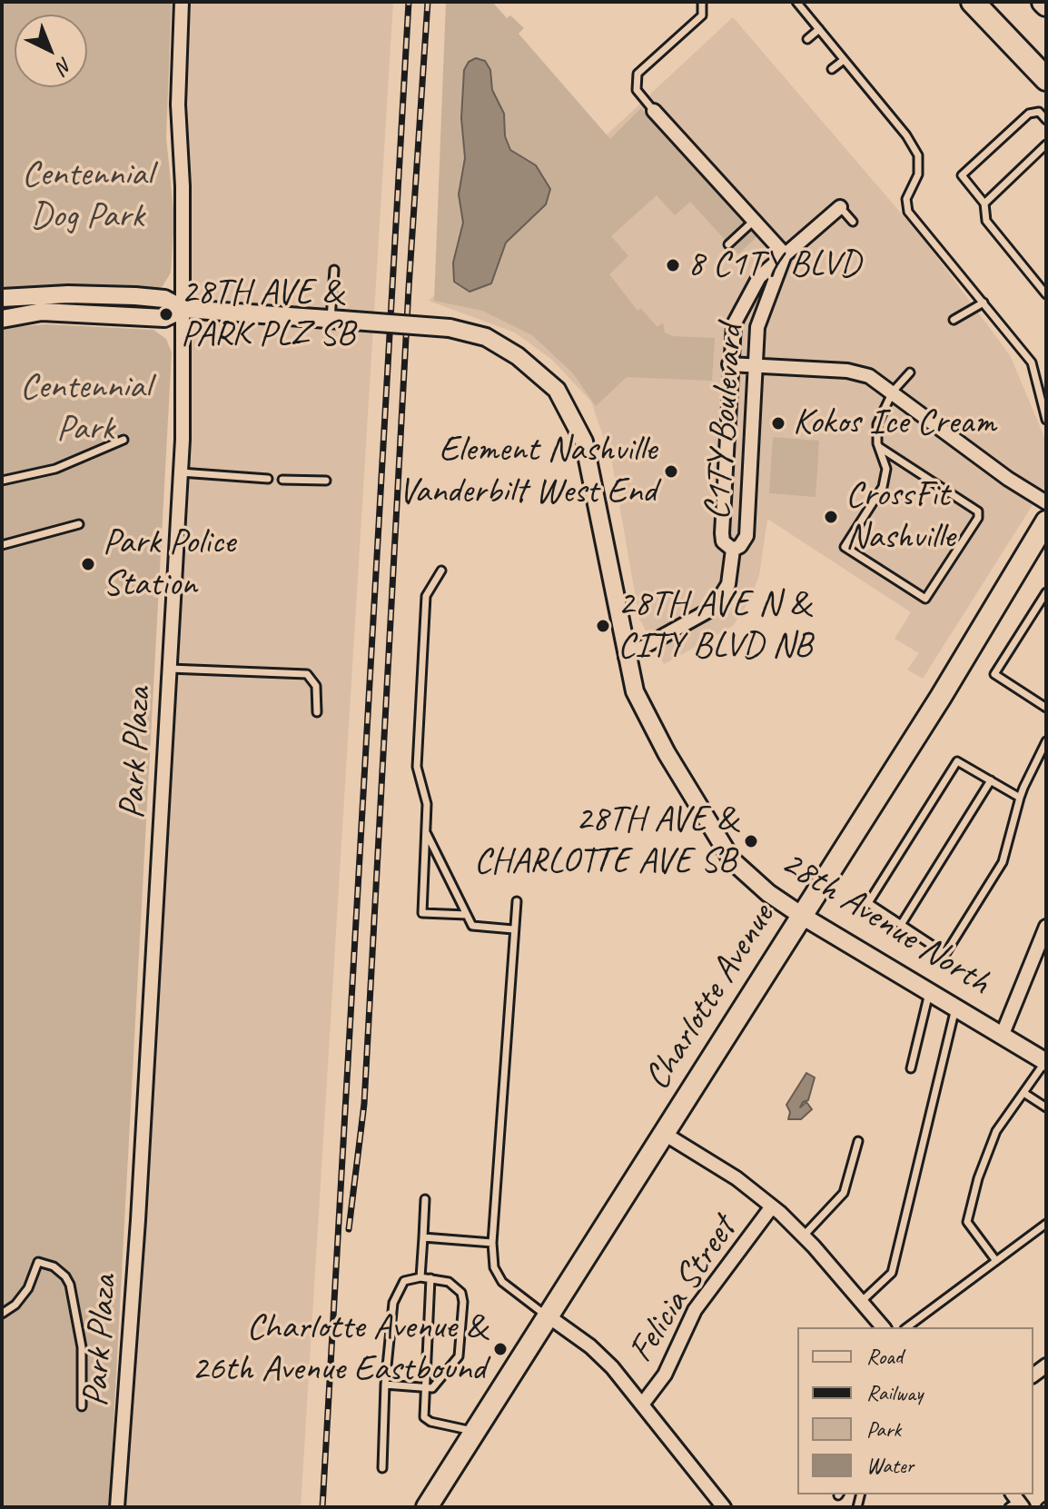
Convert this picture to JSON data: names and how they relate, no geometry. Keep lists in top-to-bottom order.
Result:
{
  "streets": {
    "main road": ["28th Avenue North", "Charlotte Avenue"],
    "street": ["C1TY Boulevard", "Park Plaza", "Felicia Street"]
  },
  "crossings": [
    ["C1TY Boulevard", "28th Avenue North"],
    ["Park Plaza", "28th Avenue North"],
    ["28th Avenue North", "Charlotte Avenue"]
  ],
  "parks": ["Centennial Dog Park", "Centennial Park"],
  "places": [
    "8 C1TY BLVD",
    "28TH AVE & PARK PLZ SB",
    "Kokos Ice Cream",
    "Element Nashville Vanderbilt West End",
    "CrossFit Nashville",
    "Park Police Station",
    "28TH AVE N & CITY BLVD NB",
    "28TH AVE & CHARLOTTE AVE SB",
    "Charlotte Avenue & 26th Avenue Eastbound"
  ],
  "legend": [
    "Road",
    "Railway",
    "Park",
    "Water"
  ],
  "north": "bottom right"
}
